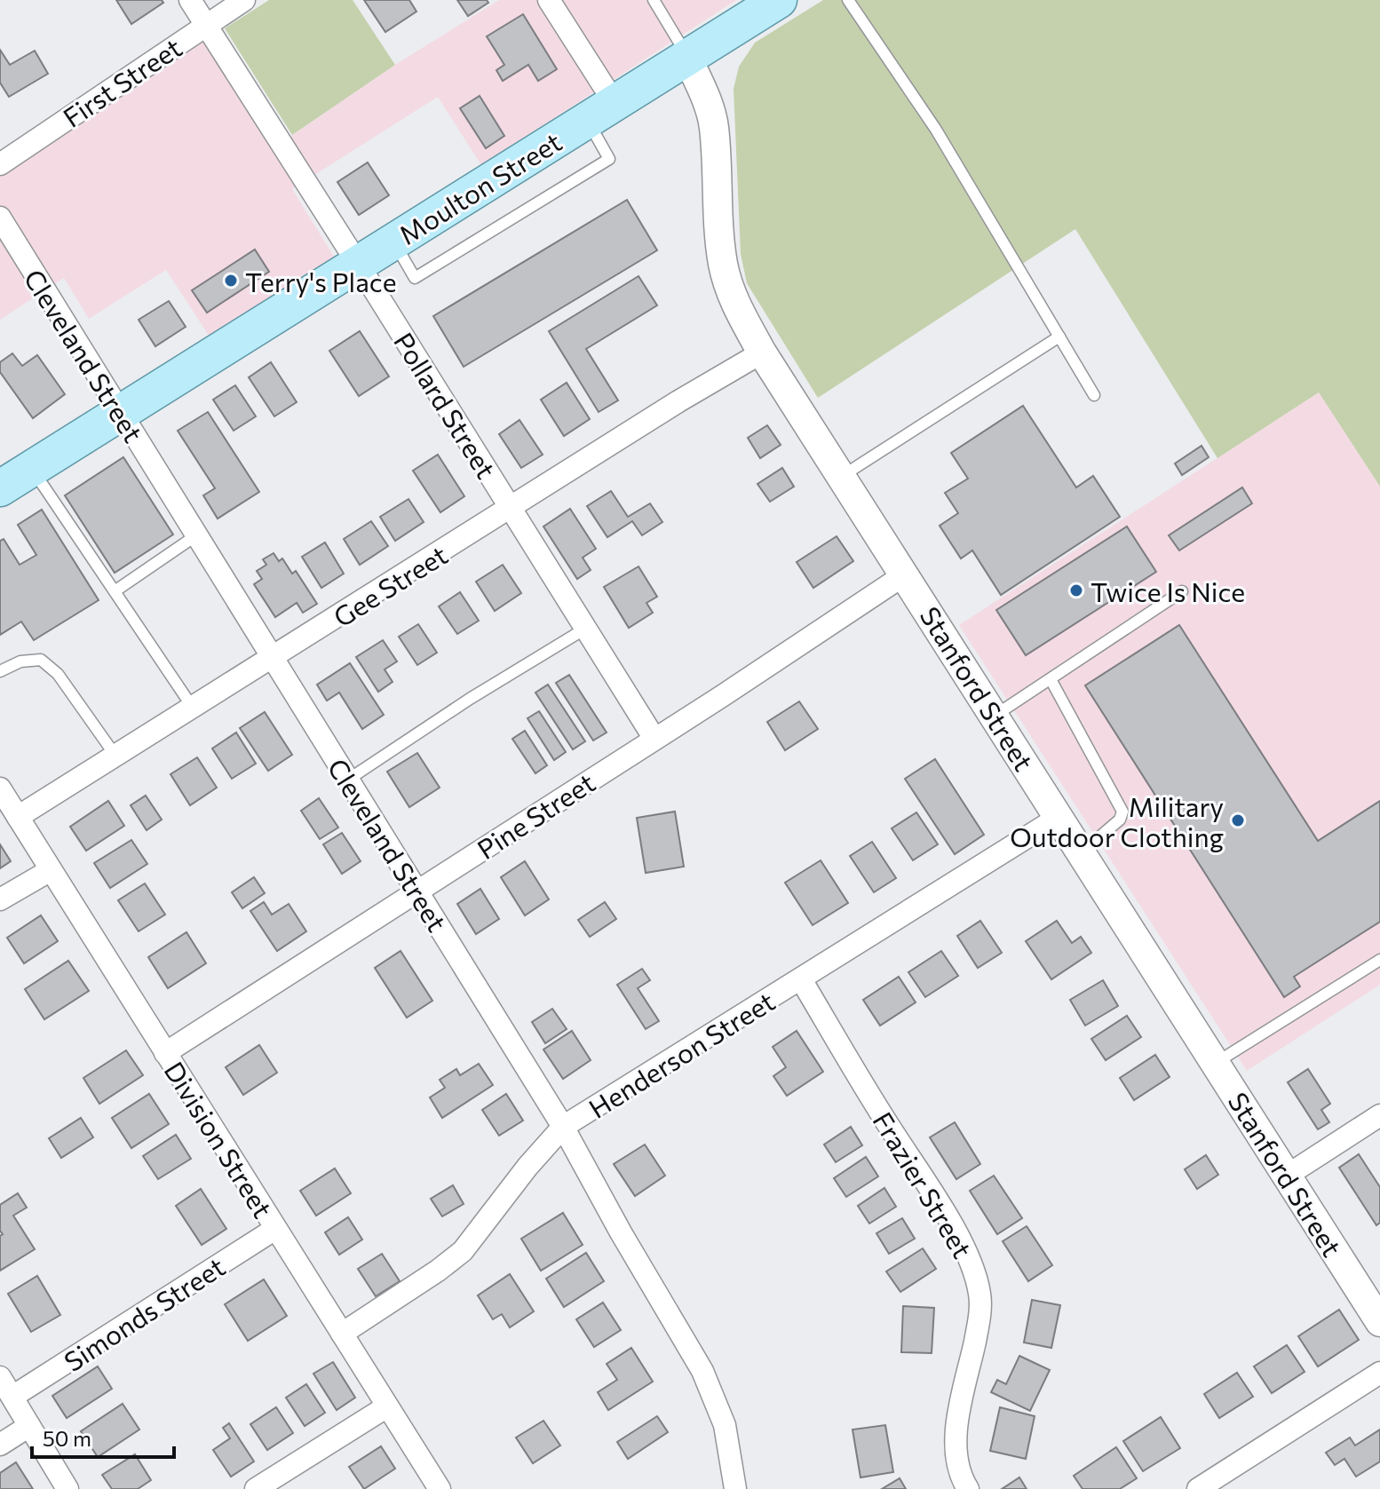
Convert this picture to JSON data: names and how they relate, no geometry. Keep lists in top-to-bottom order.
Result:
{
  "streets": {
    "main road": ["Moulton Street"],
    "street": [
      "First Street",
      "Cleveland Street",
      "Pollard Street",
      "Gee Street",
      "Stanford Street",
      "Pine Street",
      "Henderson Street",
      "Division Street",
      "Frazier Street",
      "Simonds Street"
    ]
  },
  "crossings": [
    ["First Street", "Pollard Street"],
    ["Moulton Street", "Cleveland Street"],
    ["Moulton Street", "Pollard Street"],
    ["Moulton Street", "Stanford Street"],
    ["Cleveland Street", "Gee Street"],
    ["Cleveland Street", "Pine Street"],
    ["Cleveland Street", "Henderson Street"],
    ["Pollard Street", "Gee Street"],
    ["Pollard Street", "Pine Street"],
    ["Gee Street", "Stanford Street"],
    ["Gee Street", "Division Street"],
    ["Stanford Street", "Pine Street"],
    ["Stanford Street", "Henderson Street"],
    ["Pine Street", "Division Street"],
    ["Henderson Street", "Division Street"],
    ["Henderson Street", "Frazier Street"],
    ["Division Street", "Simonds Street"]
  ],
  "places": ["Terry's Place", "Twice Is Nice", "Military Outdoor Clothing"],
  "scale_bar": "50 m"
}
